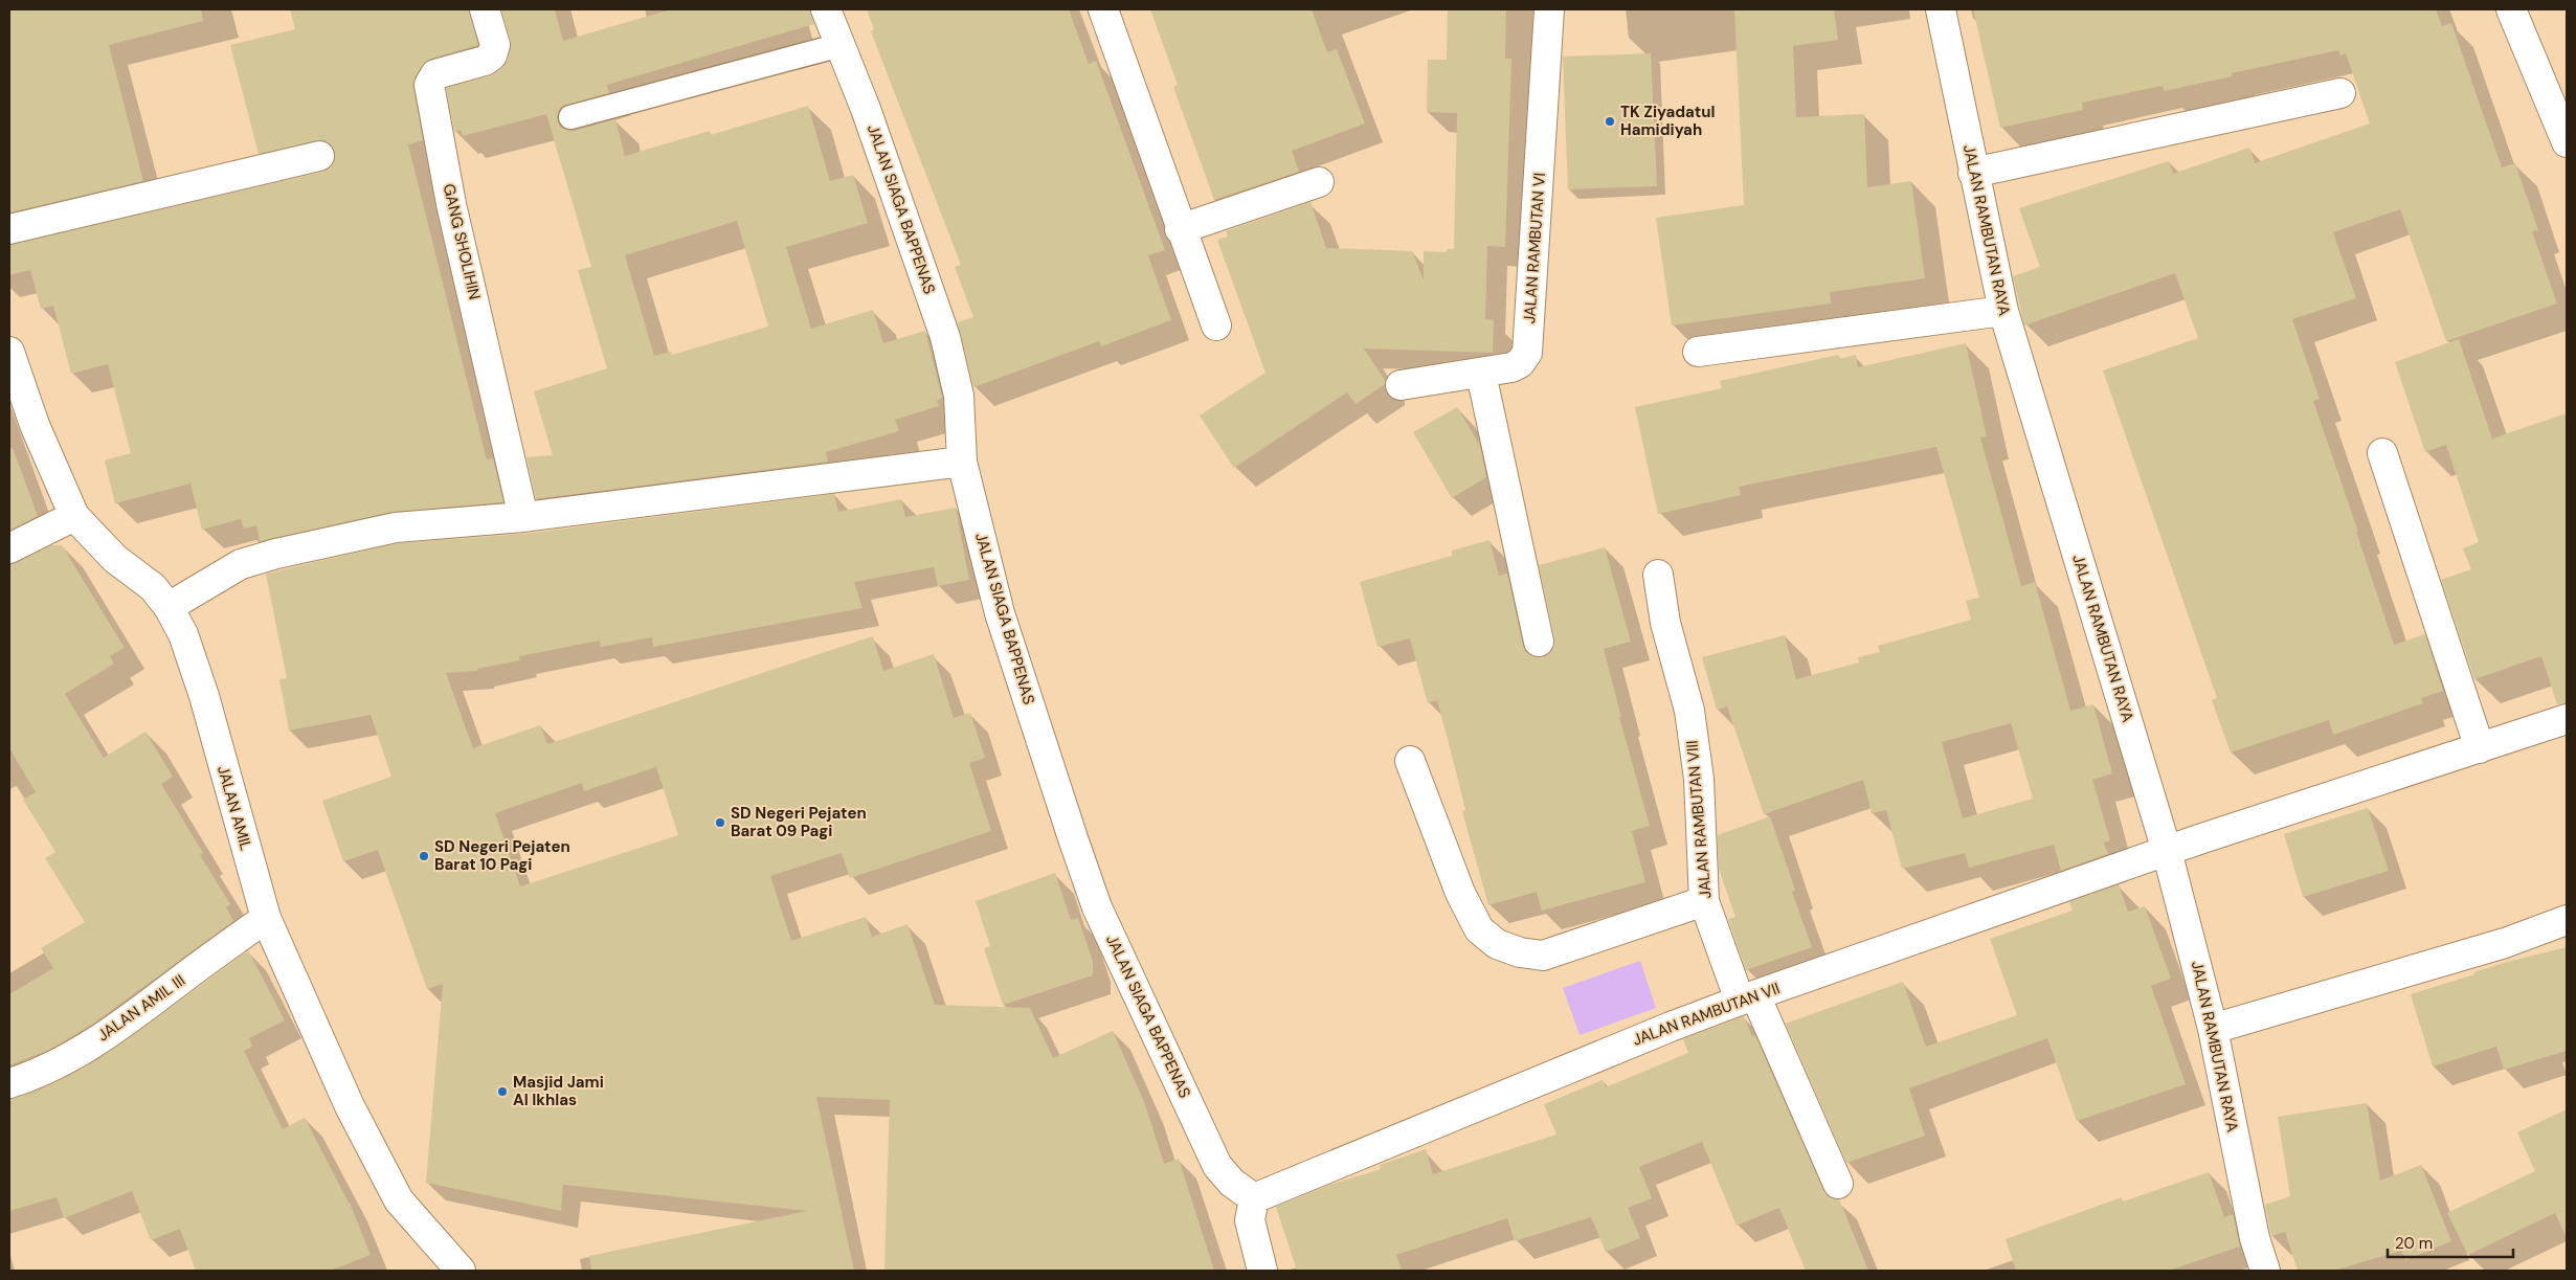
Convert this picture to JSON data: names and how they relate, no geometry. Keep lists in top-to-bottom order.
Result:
{
  "streets": {
    "street": [
      "JALAN SIAGA BAPPENAS",
      "JALAN RAMBUTAN RAYA",
      "GANG SHOLIHIN",
      "JALAN RAMBUTAN VI",
      "JALAN AMIL",
      "JALAN RAMBUTAN VIII",
      "JALAN AMIL III",
      "JALAN RAMBUTAN VII"
    ]
  },
  "crossings": [
    ["JALAN SIAGA BAPPENAS", "JALAN RAMBUTAN VII"],
    ["JALAN RAMBUTAN RAYA", "JALAN RAMBUTAN VII"],
    ["JALAN AMIL", "JALAN AMIL III"],
    ["JALAN RAMBUTAN VIII", "JALAN RAMBUTAN VII"]
  ],
  "places": [
    "TK Ziyadatul Hamidiyah",
    "SD Negeri Pejaten Barat 09 Pagi",
    "SD Negeri Pejaten Barat 10 Pagi",
    "Masjid Jami Al Ikhlas"
  ],
  "scale_bar": "20 m"
}
